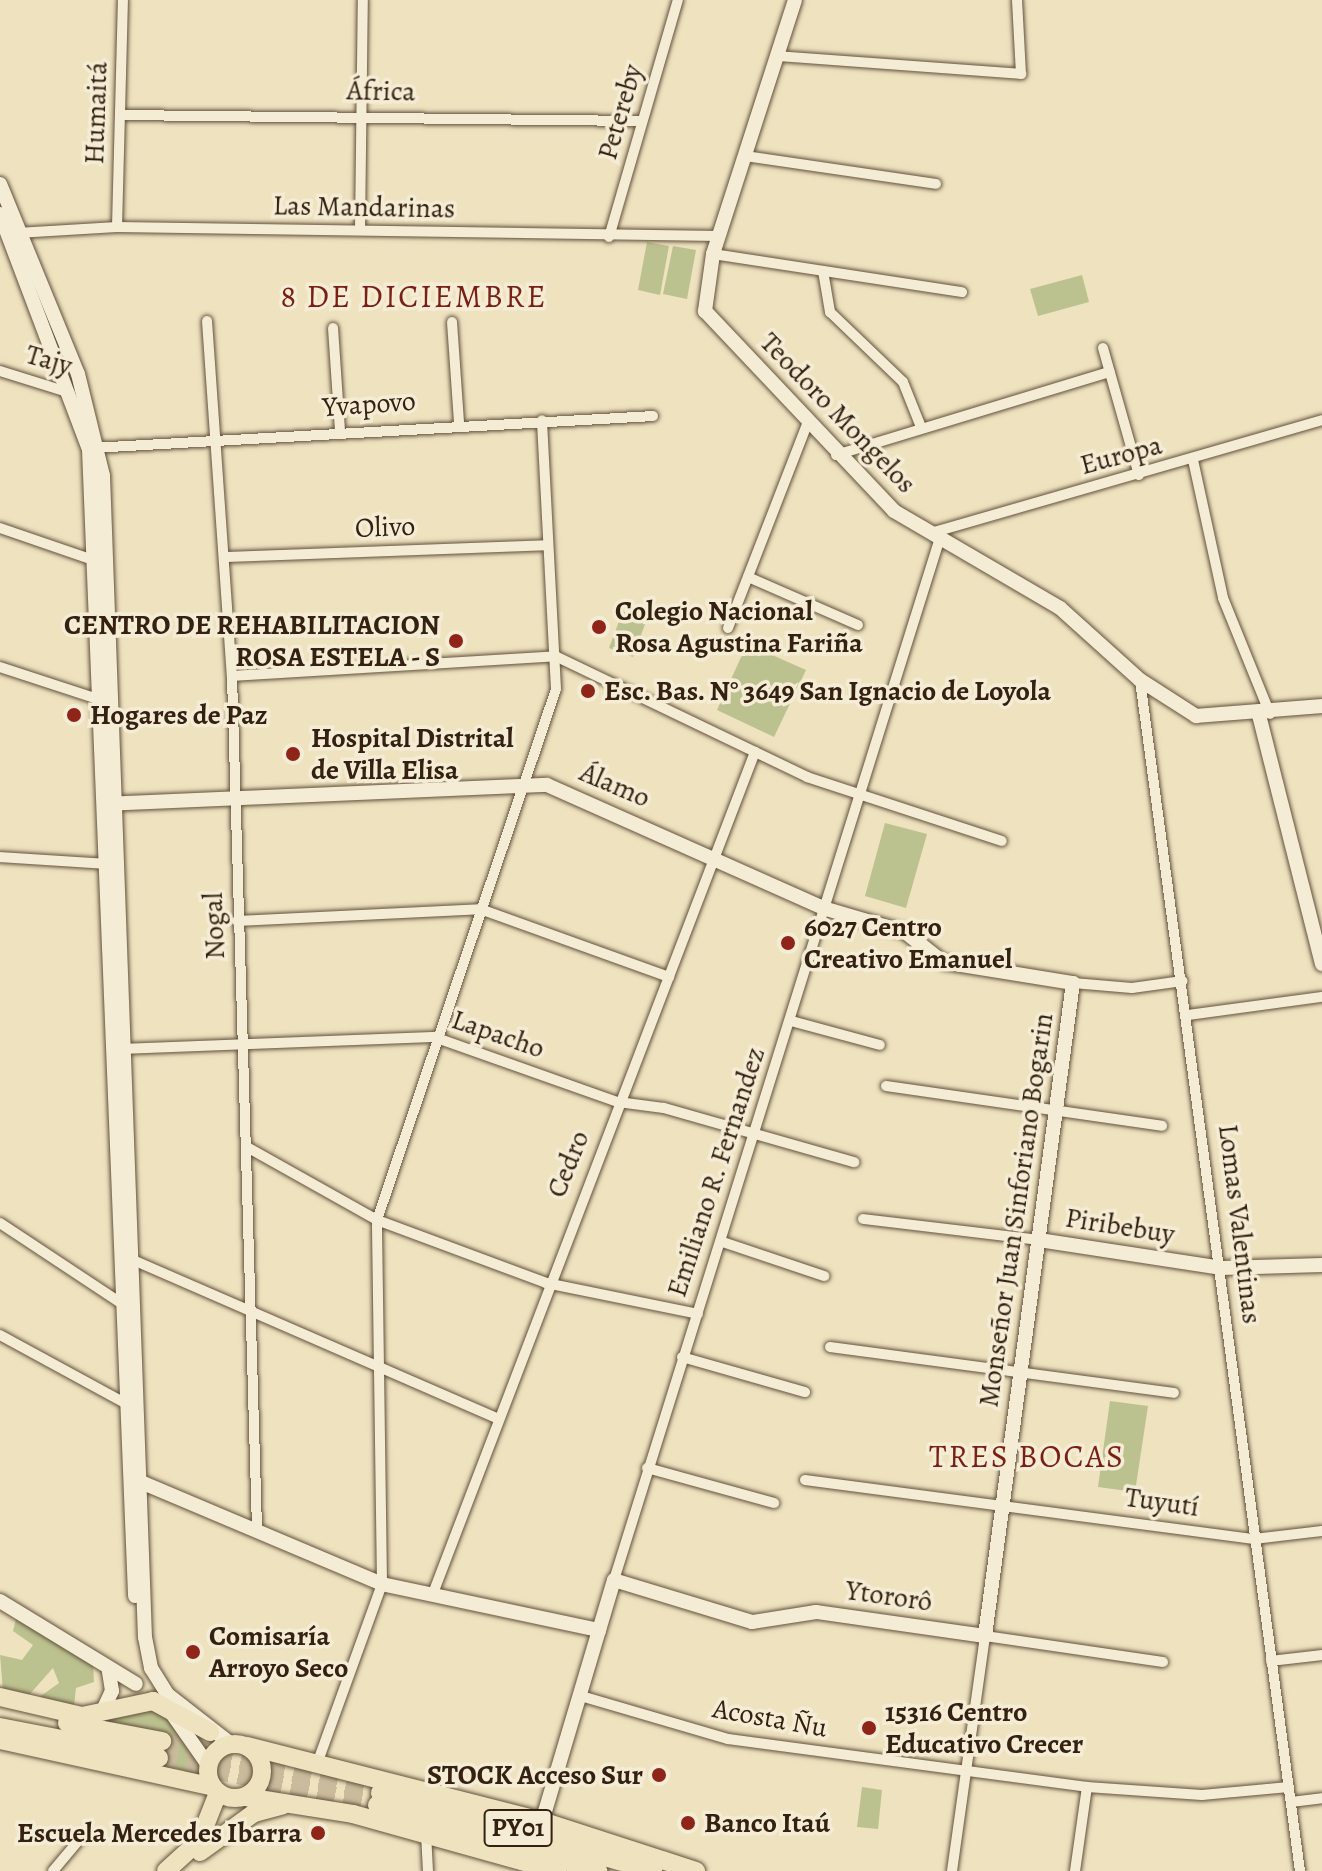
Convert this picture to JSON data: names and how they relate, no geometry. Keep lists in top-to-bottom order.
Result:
{
  "streets": {
    "highway": ["PY01"],
    "street": [
      "África",
      "Petereby",
      "Humaitá",
      "Las Mandarinas",
      "Tajy",
      "Yvapovo",
      "Teodoro Mongelos",
      "Europa",
      "Olivo",
      "Álamo",
      "Nogal",
      "Lapacho",
      "Cedro",
      "Emiliano R. Fernandez",
      "Monseñor Juan Sinforiano Bogarin",
      "Lomas Valentinas",
      "Piribebuy",
      "Tuyutí",
      "Ytororô",
      "Acosta Ñu"
    ]
  },
  "crossings": [
    ["África", "Petereby"],
    ["África", "Humaitá"],
    ["Petereby", "Las Mandarinas"],
    ["Humaitá", "Las Mandarinas"],
    ["Las Mandarinas", "Teodoro Mongelos"],
    ["Yvapovo", "Nogal"],
    ["Teodoro Mongelos", "Europa"],
    ["Teodoro Mongelos", "Emiliano R. Fernandez"],
    ["Teodoro Mongelos", "Lomas Valentinas"],
    ["Europa", "Emiliano R. Fernandez"],
    ["Olivo", "Nogal"],
    ["Álamo", "Nogal"],
    ["Álamo", "Cedro"],
    ["Álamo", "Emiliano R. Fernandez"],
    ["Álamo", "Monseñor Juan Sinforiano Bogarin"],
    ["Nogal", "Lapacho"],
    ["Lapacho", "Cedro"],
    ["Lapacho", "Emiliano R. Fernandez"],
    ["Emiliano R. Fernandez", "Ytororô"],
    ["Emiliano R. Fernandez", "Acosta Ñu"],
    ["Monseñor Juan Sinforiano Bogarin", "Piribebuy"],
    ["Monseñor Juan Sinforiano Bogarin", "Tuyutí"],
    ["Monseñor Juan Sinforiano Bogarin", "Ytororô"],
    ["Monseñor Juan Sinforiano Bogarin", "Acosta Ñu"],
    ["Lomas Valentinas", "Piribebuy"],
    ["Lomas Valentinas", "Tuyutí"],
    ["Lomas Valentinas", "Acosta Ñu"]
  ],
  "districts": ["8 DE DICIEMBRE", "TRES BOCAS"],
  "places": [
    "Colegio Nacional Rosa Agustina Fariña",
    "CENTRO DE REHABILITACION ROSA ESTELA - S",
    "Esc. Bas. N° 3649 San Ignacio de Loyola",
    "Hogares de Paz",
    "Hospital Distrital de Villa Elisa",
    "6027 Centro Creativo Emanuel",
    "Comisaría Arroyo Seco",
    "15316 Centro Educativo Crecer",
    "STOCK Acceso Sur",
    "Banco Itaú",
    "Escuela Mercedes Ibarra"
  ]
}
